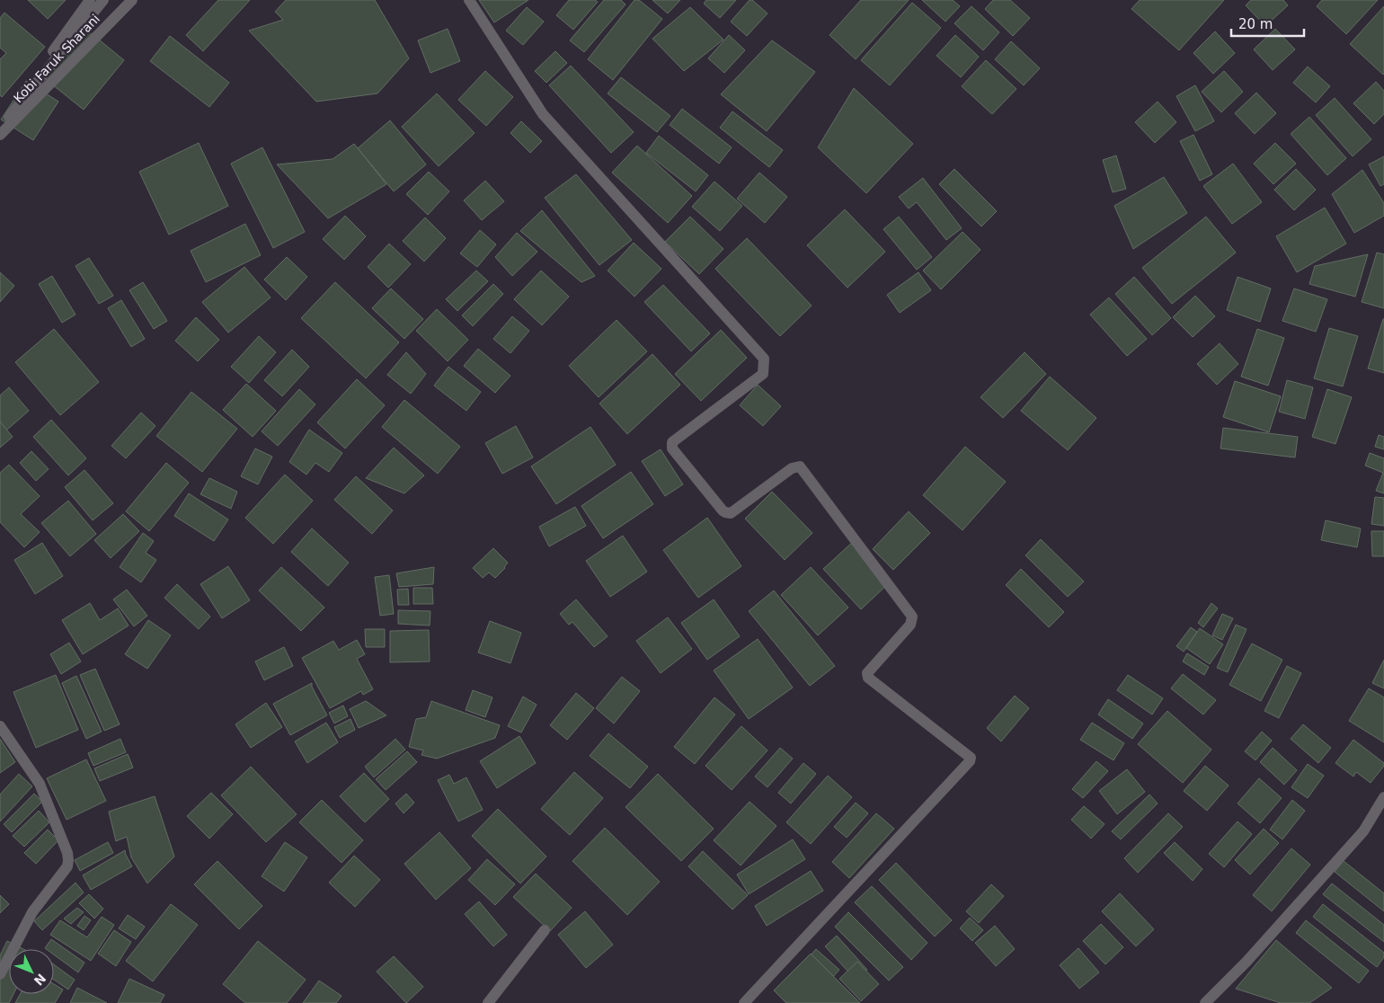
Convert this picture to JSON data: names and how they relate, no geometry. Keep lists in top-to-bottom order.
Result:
{
  "streets": {
    "street": ["Kobi Faruk Sharani"]
  },
  "scale_bar": "20 m",
  "north": "bottom right"
}
